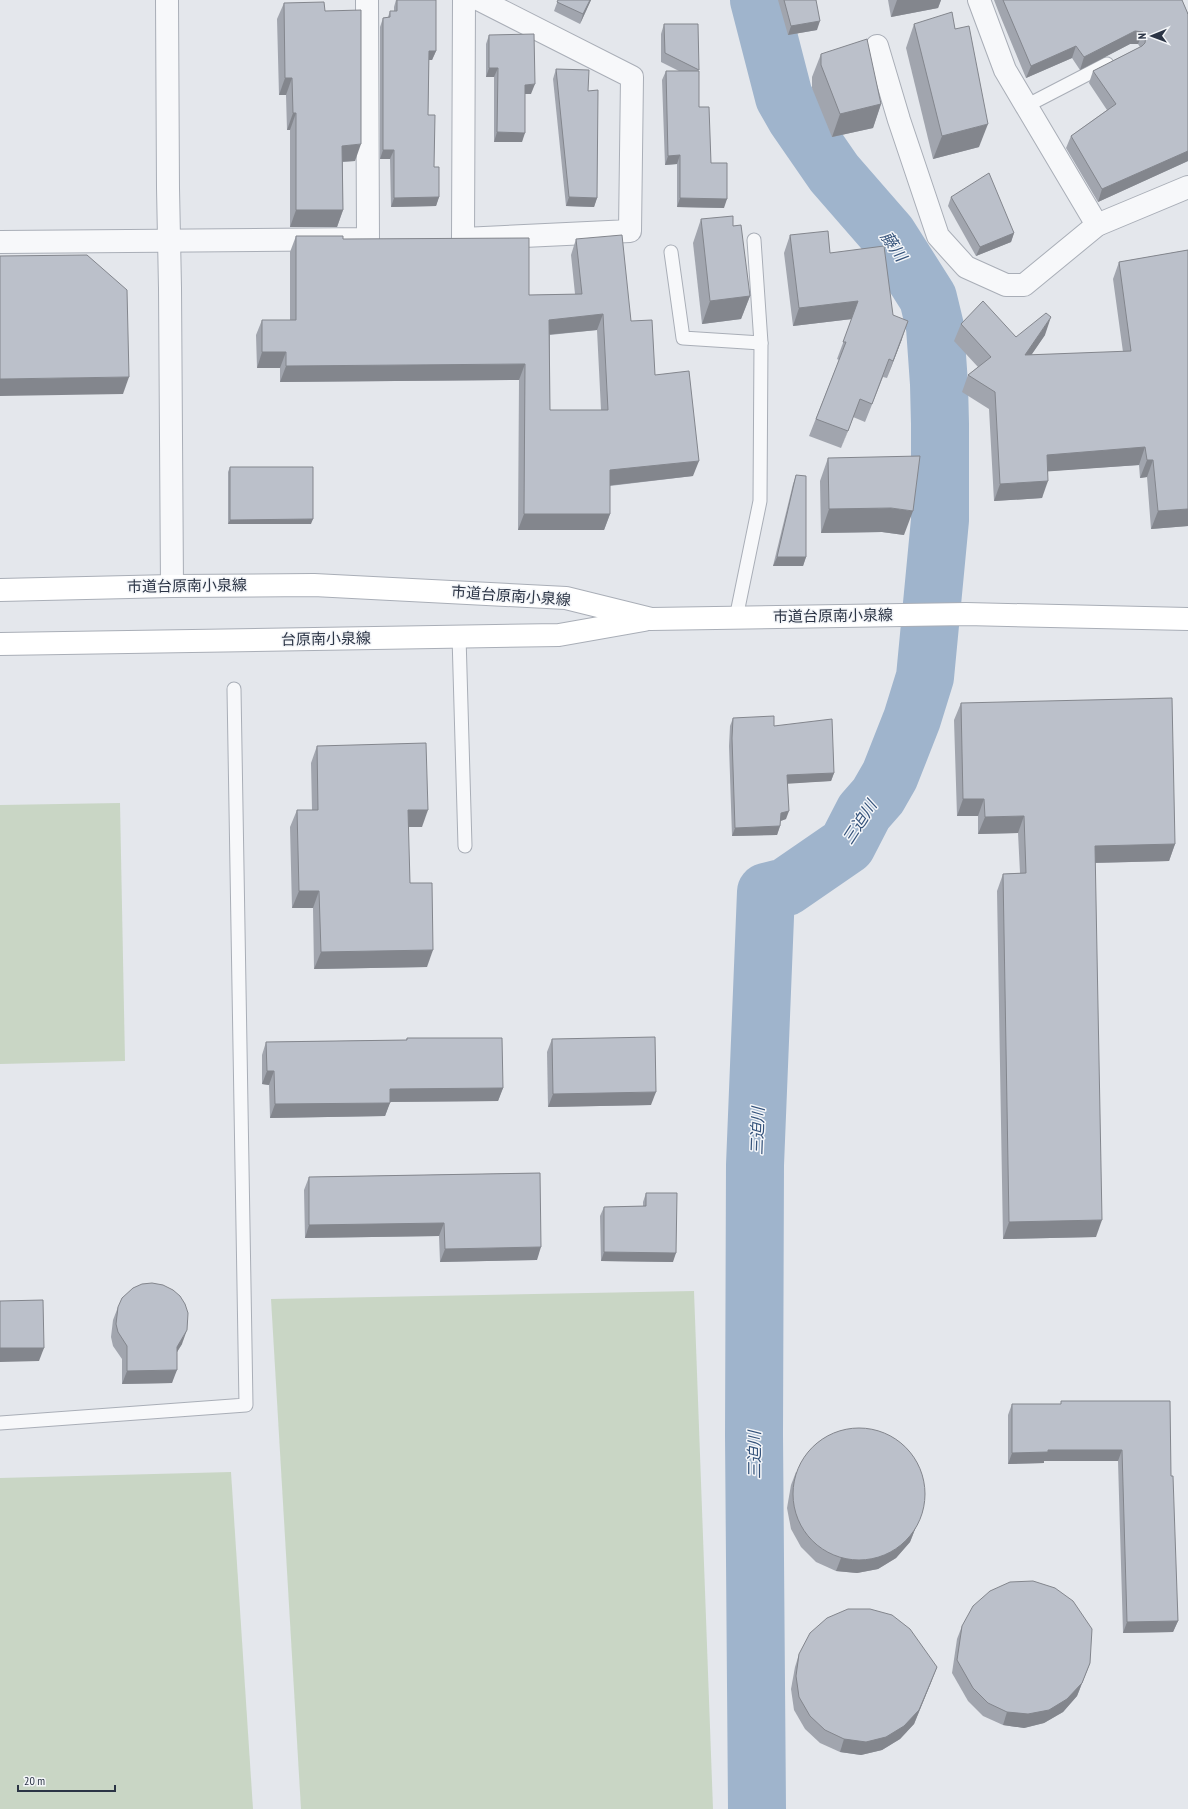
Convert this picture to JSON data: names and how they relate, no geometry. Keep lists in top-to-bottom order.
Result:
{
  "streets": {
    "street": ["市道台原南小泉線", "台原南小泉線"]
  },
  "crossings": [
    ["市道台原南小泉線", "台原南小泉線"]
  ],
  "water": ["藤川", "三迫川"],
  "scale_bar": "20 m",
  "north": "left"
}
